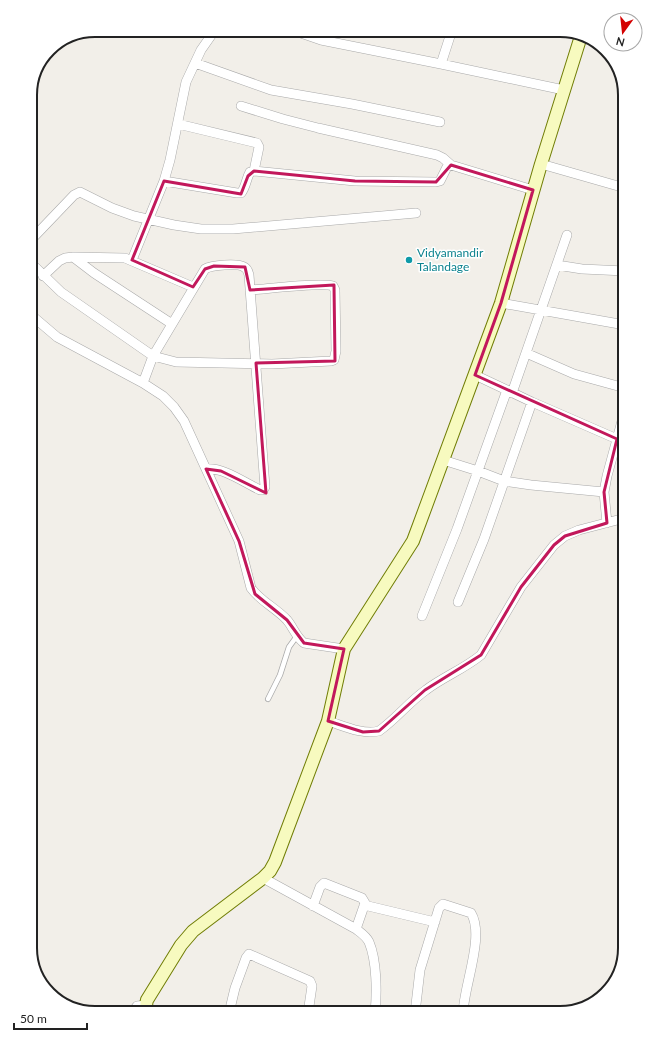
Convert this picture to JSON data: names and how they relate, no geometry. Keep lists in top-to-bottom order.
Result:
{
  "places": ["Vidyamandir Talandage"],
  "scale_bar": "50 m",
  "north": "bottom"
}
